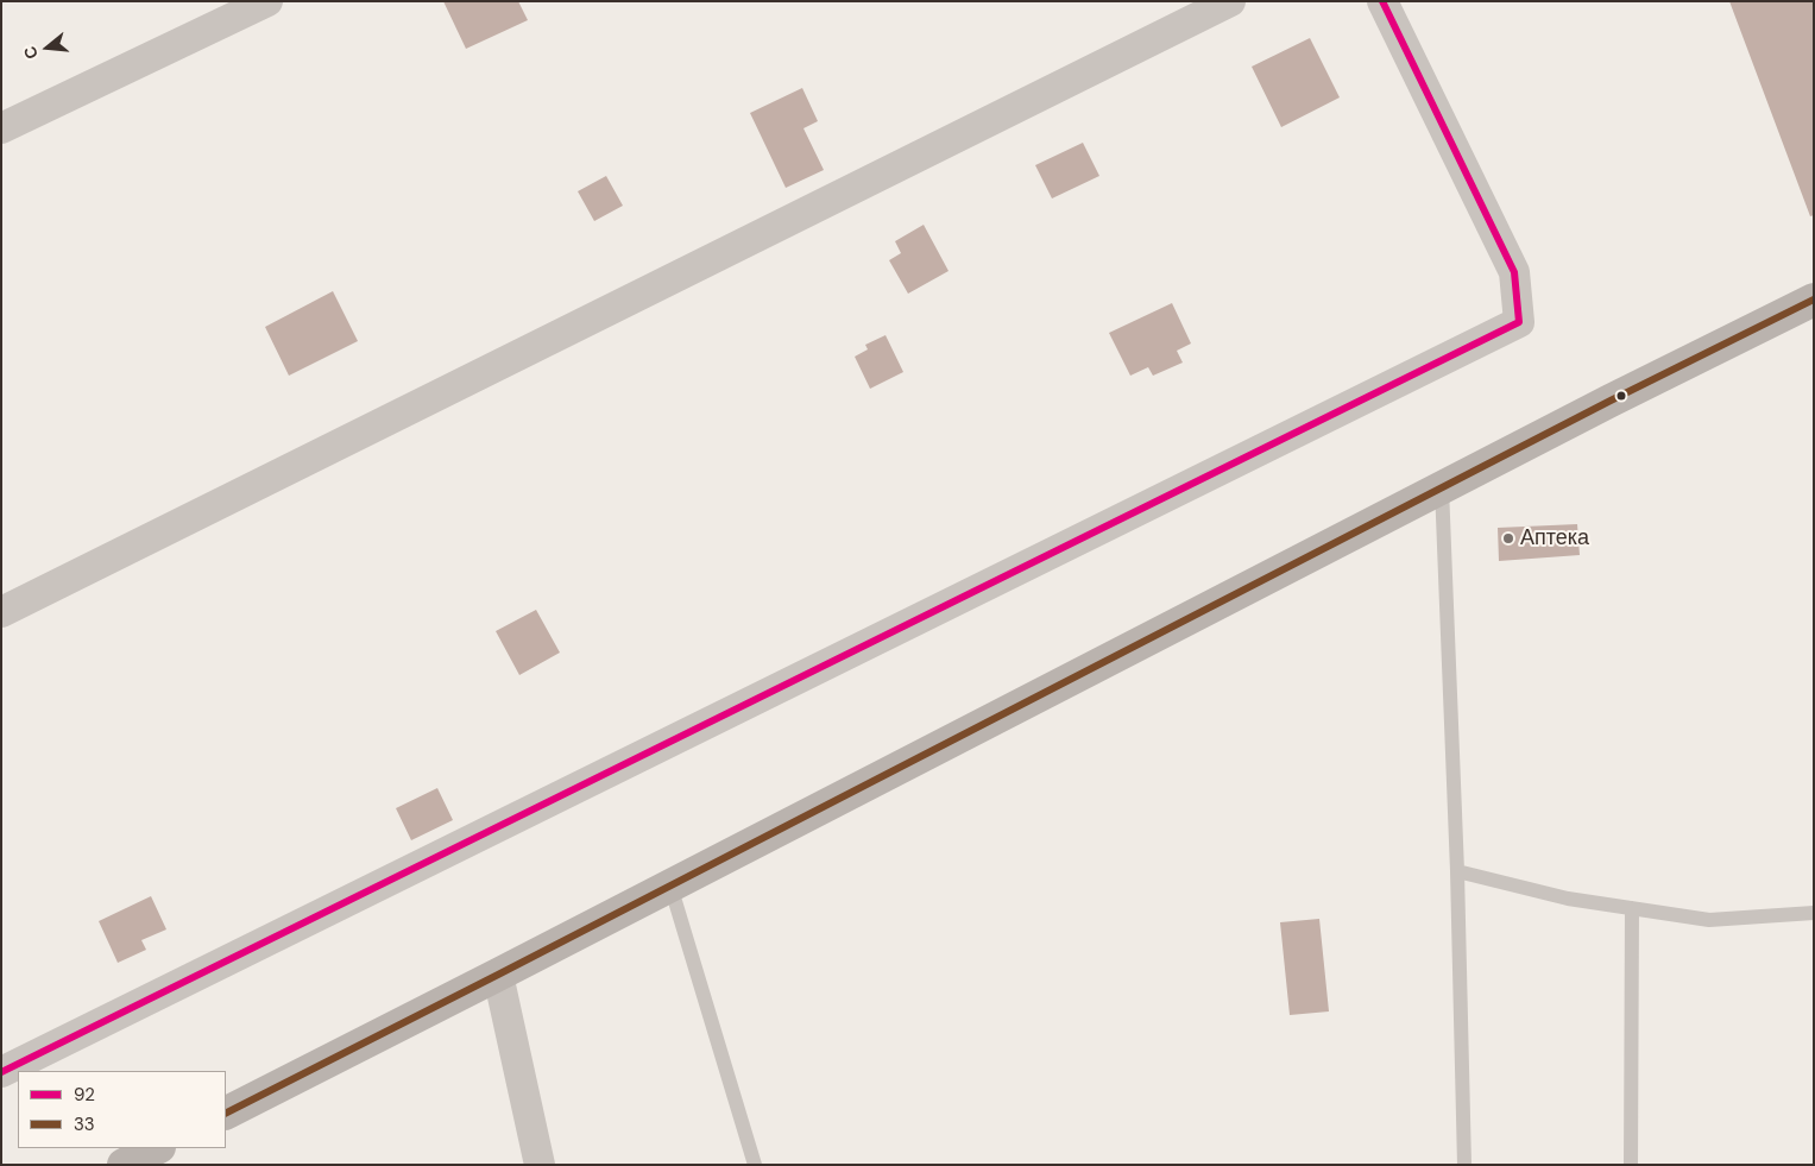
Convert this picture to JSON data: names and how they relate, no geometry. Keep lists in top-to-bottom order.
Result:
{
  "places": ["Аптека"],
  "lines": ["transit line 92", "transit line 33"],
  "legend": ["92", "33"],
  "north": "left"
}
